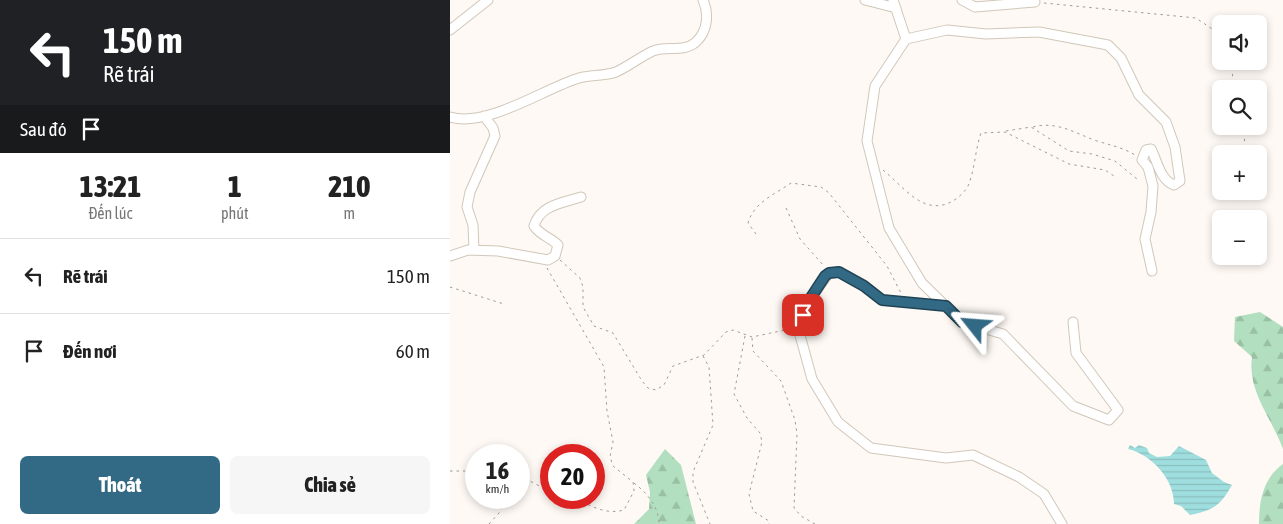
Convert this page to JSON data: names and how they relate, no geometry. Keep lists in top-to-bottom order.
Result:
{
  "page": {
    "turn": ["150 m", "Rẽ trái"],
    "map_buttons": ["+", "−"],
    "then": "Sau đó",
    "eta": [
      "13:21",
      "Đến lúc",
      "1",
      "phút",
      "210",
      "m"
    ],
    "list": [
      {
        "name": "Rẽ trái",
        "value": "150 m"
      },
      {
        "name": "Đến nơi",
        "value": "60 m"
      }
    ],
    "speed": "16 km/h",
    "limit": "20",
    "buttons": ["Thoát", "Chia sẻ"]
  }
}
